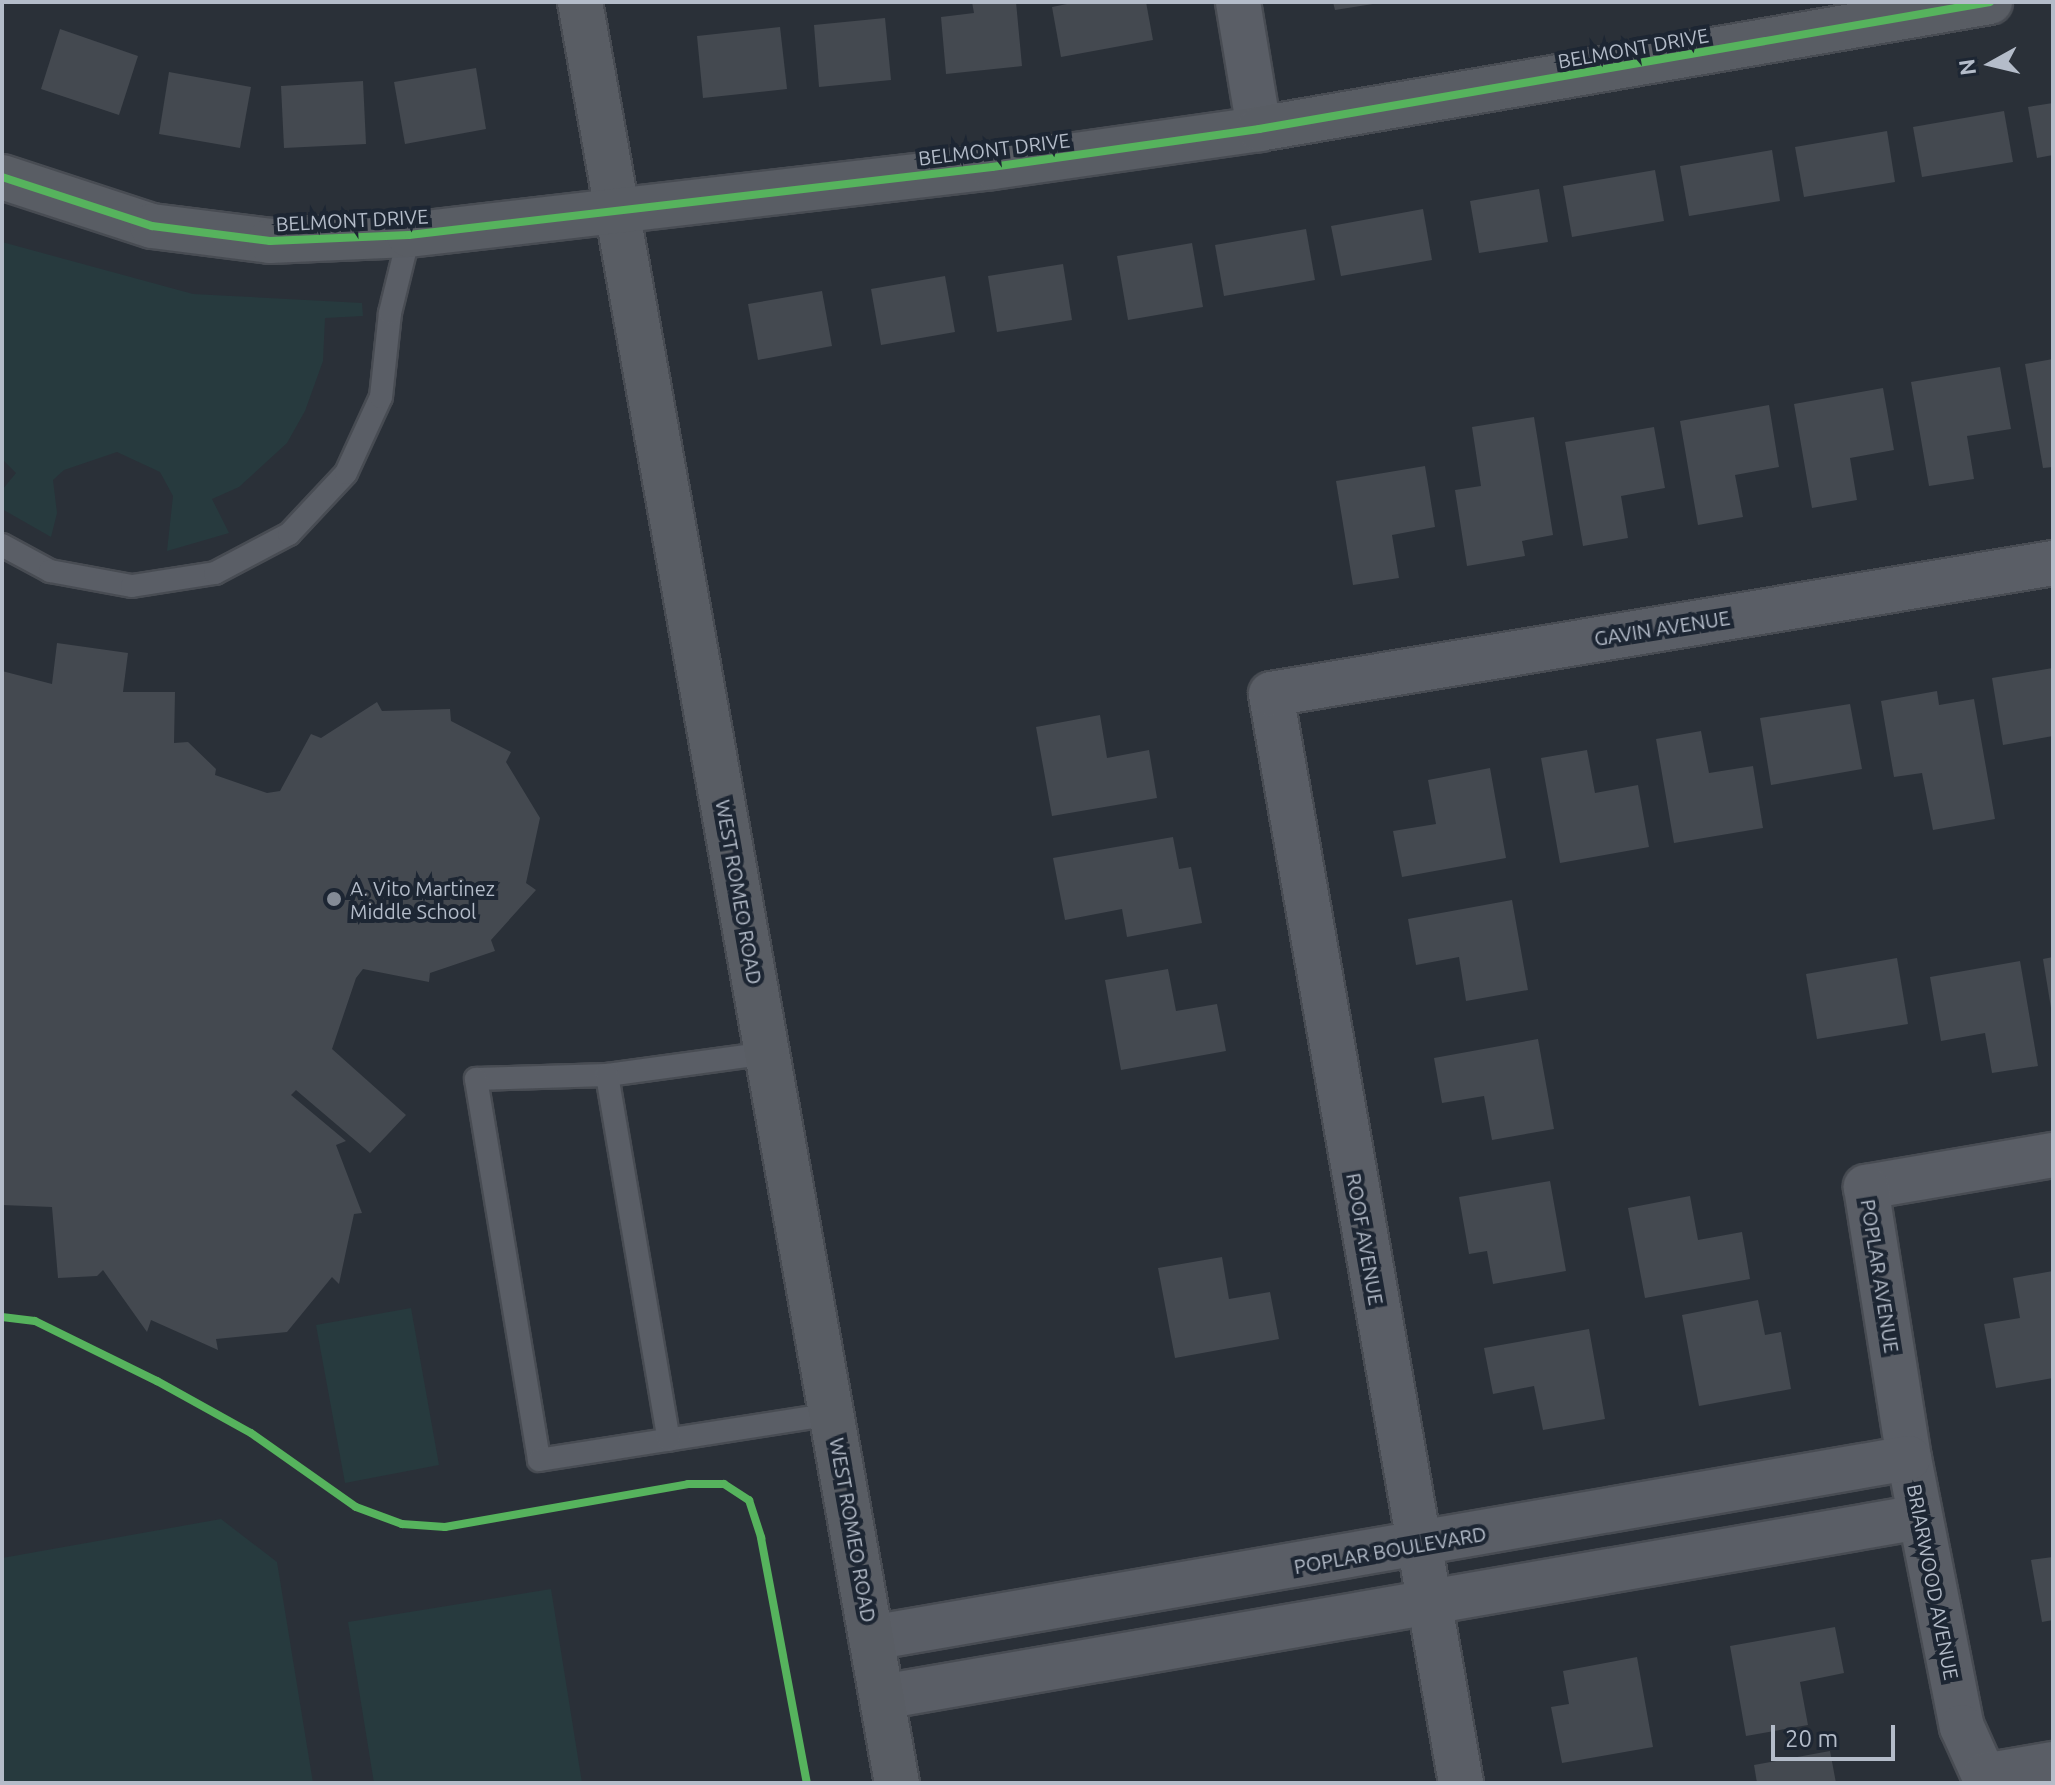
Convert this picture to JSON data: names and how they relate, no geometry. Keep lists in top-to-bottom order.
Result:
{
  "streets": {
    "street": [
      "BELMONT DRIVE",
      "GAVIN AVENUE",
      "WEST ROMEO ROAD",
      "ROOF AVENUE",
      "POPLAR AVENUE",
      "POPLAR BOULEVARD",
      "BRIARWOOD AVENUE"
    ]
  },
  "crossings": [
    ["BELMONT DRIVE", "WEST ROMEO ROAD"],
    ["GAVIN AVENUE", "ROOF AVENUE"],
    ["WEST ROMEO ROAD", "POPLAR BOULEVARD"],
    ["ROOF AVENUE", "POPLAR BOULEVARD"],
    ["POPLAR AVENUE", "POPLAR BOULEVARD"],
    ["POPLAR AVENUE", "BRIARWOOD AVENUE"],
    ["POPLAR BOULEVARD", "BRIARWOOD AVENUE"]
  ],
  "places": ["A. Vito Martinez Middle School"],
  "scale_bar": "20 m",
  "north": "left"
}
